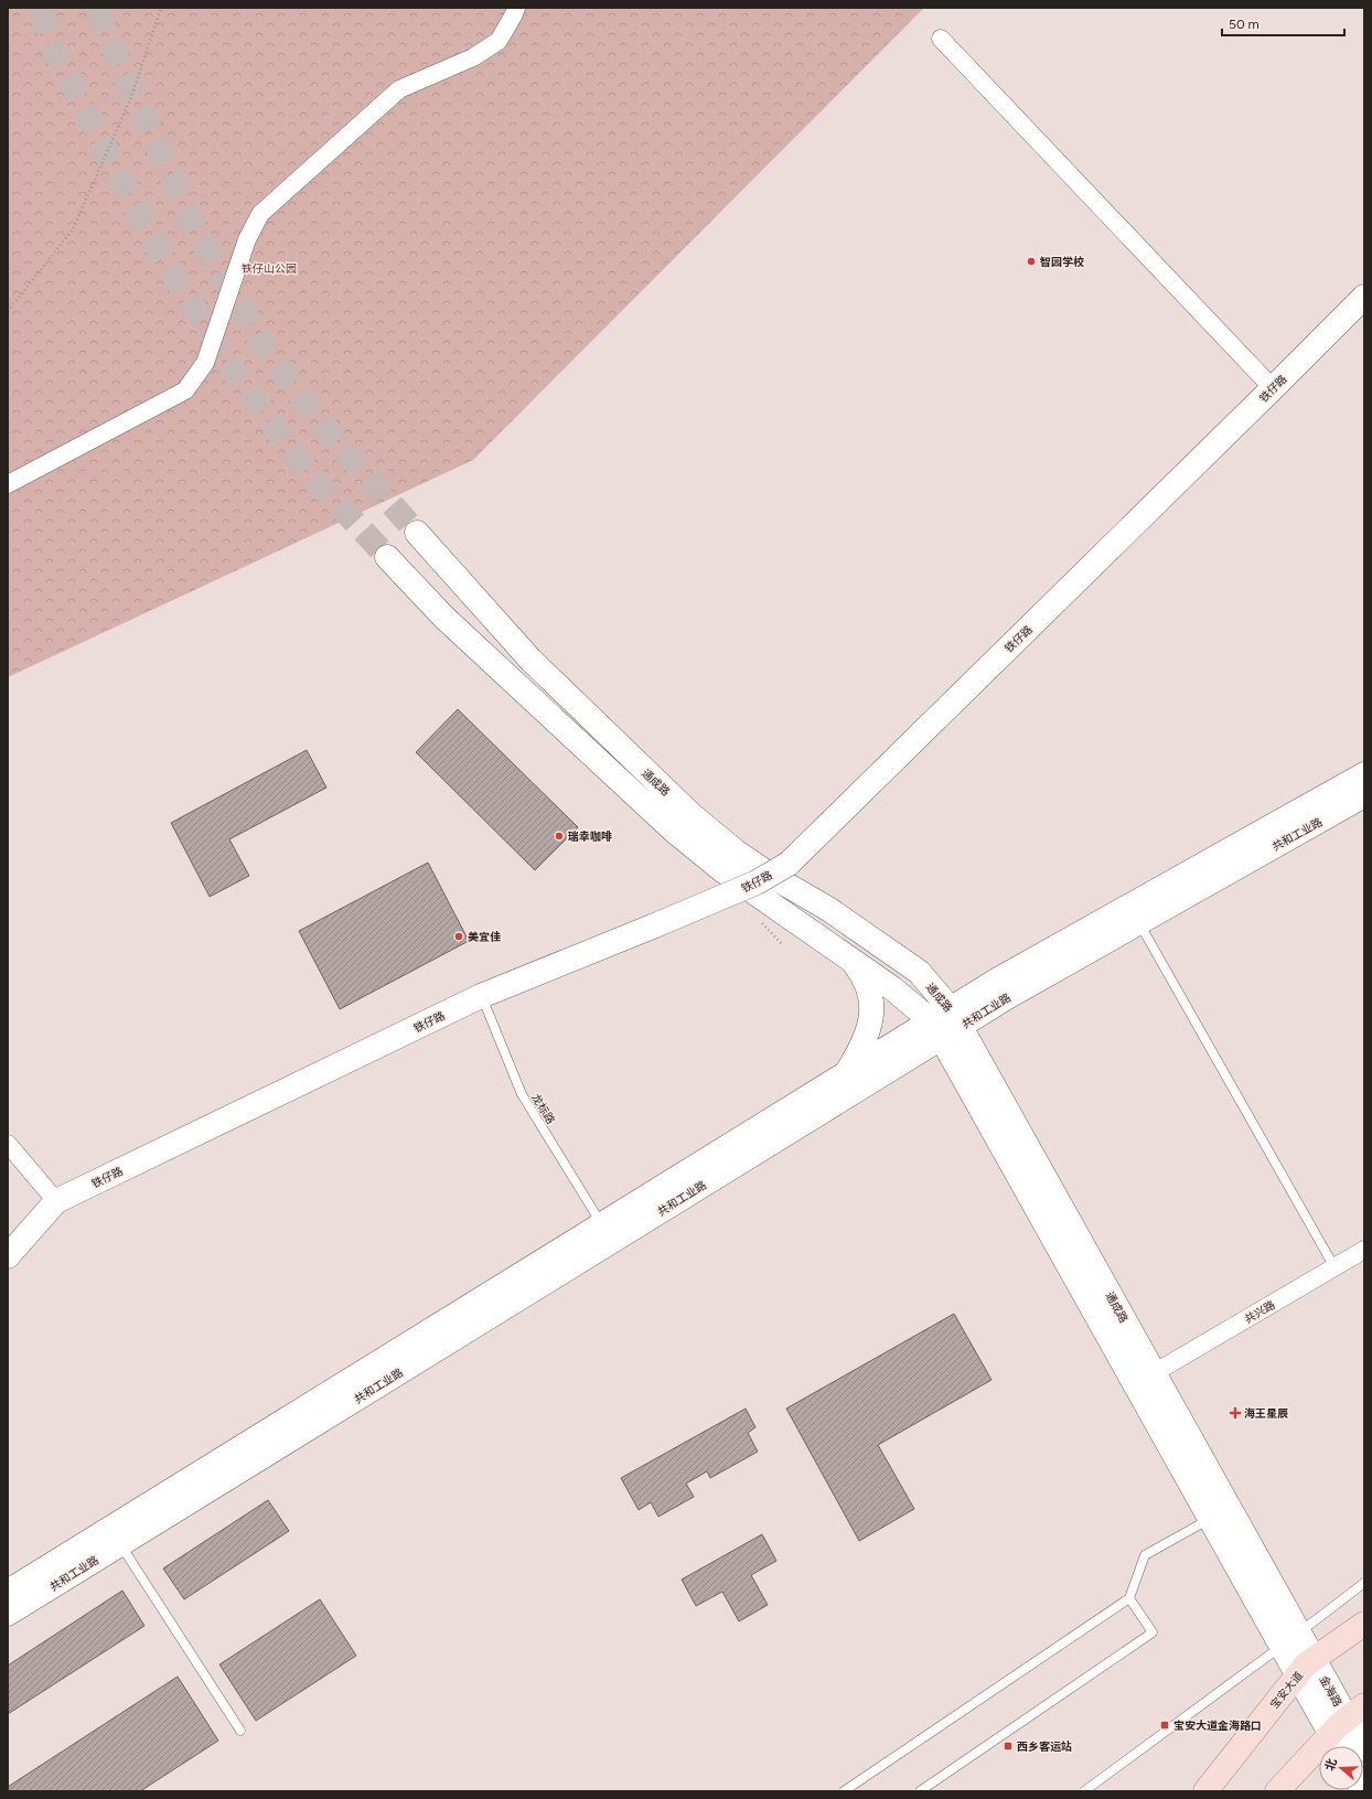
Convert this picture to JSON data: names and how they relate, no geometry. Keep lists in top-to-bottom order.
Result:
{
  "streets": {
    "main road": ["宝安大道"],
    "street": [
      "铁仔路",
      "通成路",
      "共和工业路",
      "共兴路",
      "金海路"
    ],
    "lane": ["龙标路"]
  },
  "crossings": [
    ["铁仔路", "龙标路"],
    ["通成路", "共和工业路"],
    ["通成路", "共兴路"],
    ["通成路", "金海路"],
    ["共和工业路", "龙标路"],
    ["宝安大道", "金海路"]
  ],
  "parks": ["铁仔山公园"],
  "places": {
    "other": ["智园学校", "瑞幸咖啡", "美宜佳"],
    "health": ["海王星辰"],
    "transit": ["宝安大道金海路口", "西乡客运站"]
  },
  "scale_bar": "50 m",
  "north": "left"
}
